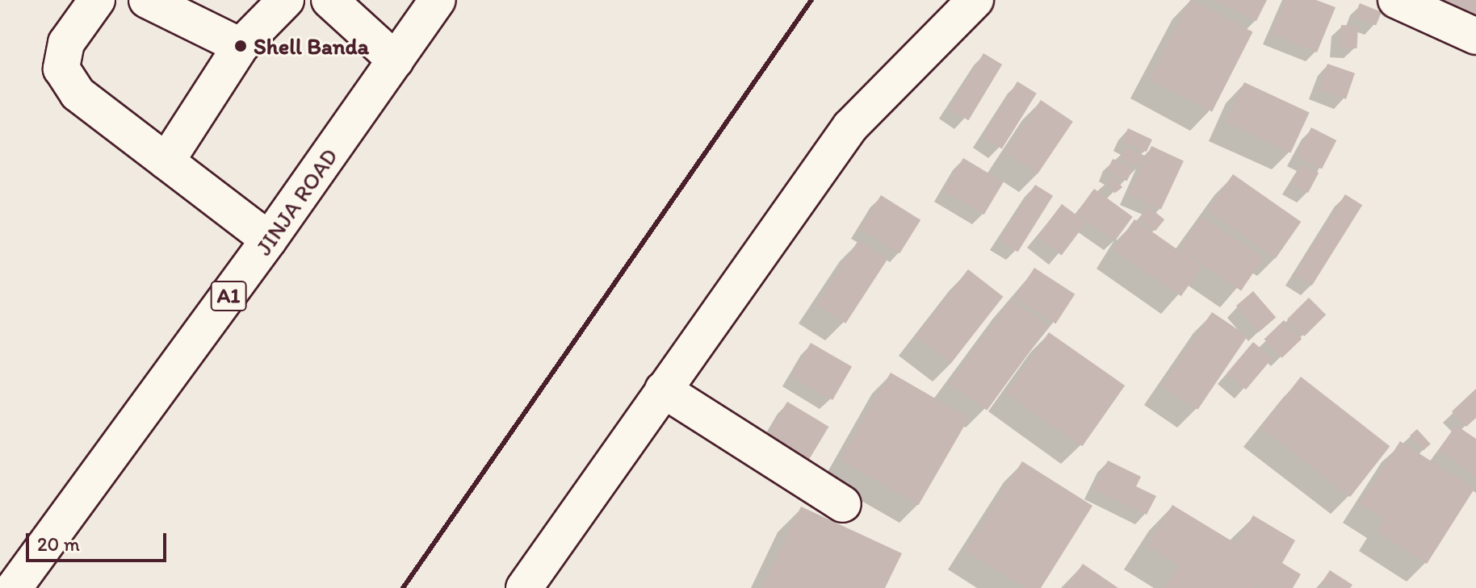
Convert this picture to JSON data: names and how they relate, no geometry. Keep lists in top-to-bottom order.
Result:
{
  "streets": {
    "main road": ["JINJA ROAD", "A1"]
  },
  "places": ["Shell Banda"],
  "scale_bar": "20 m"
}
